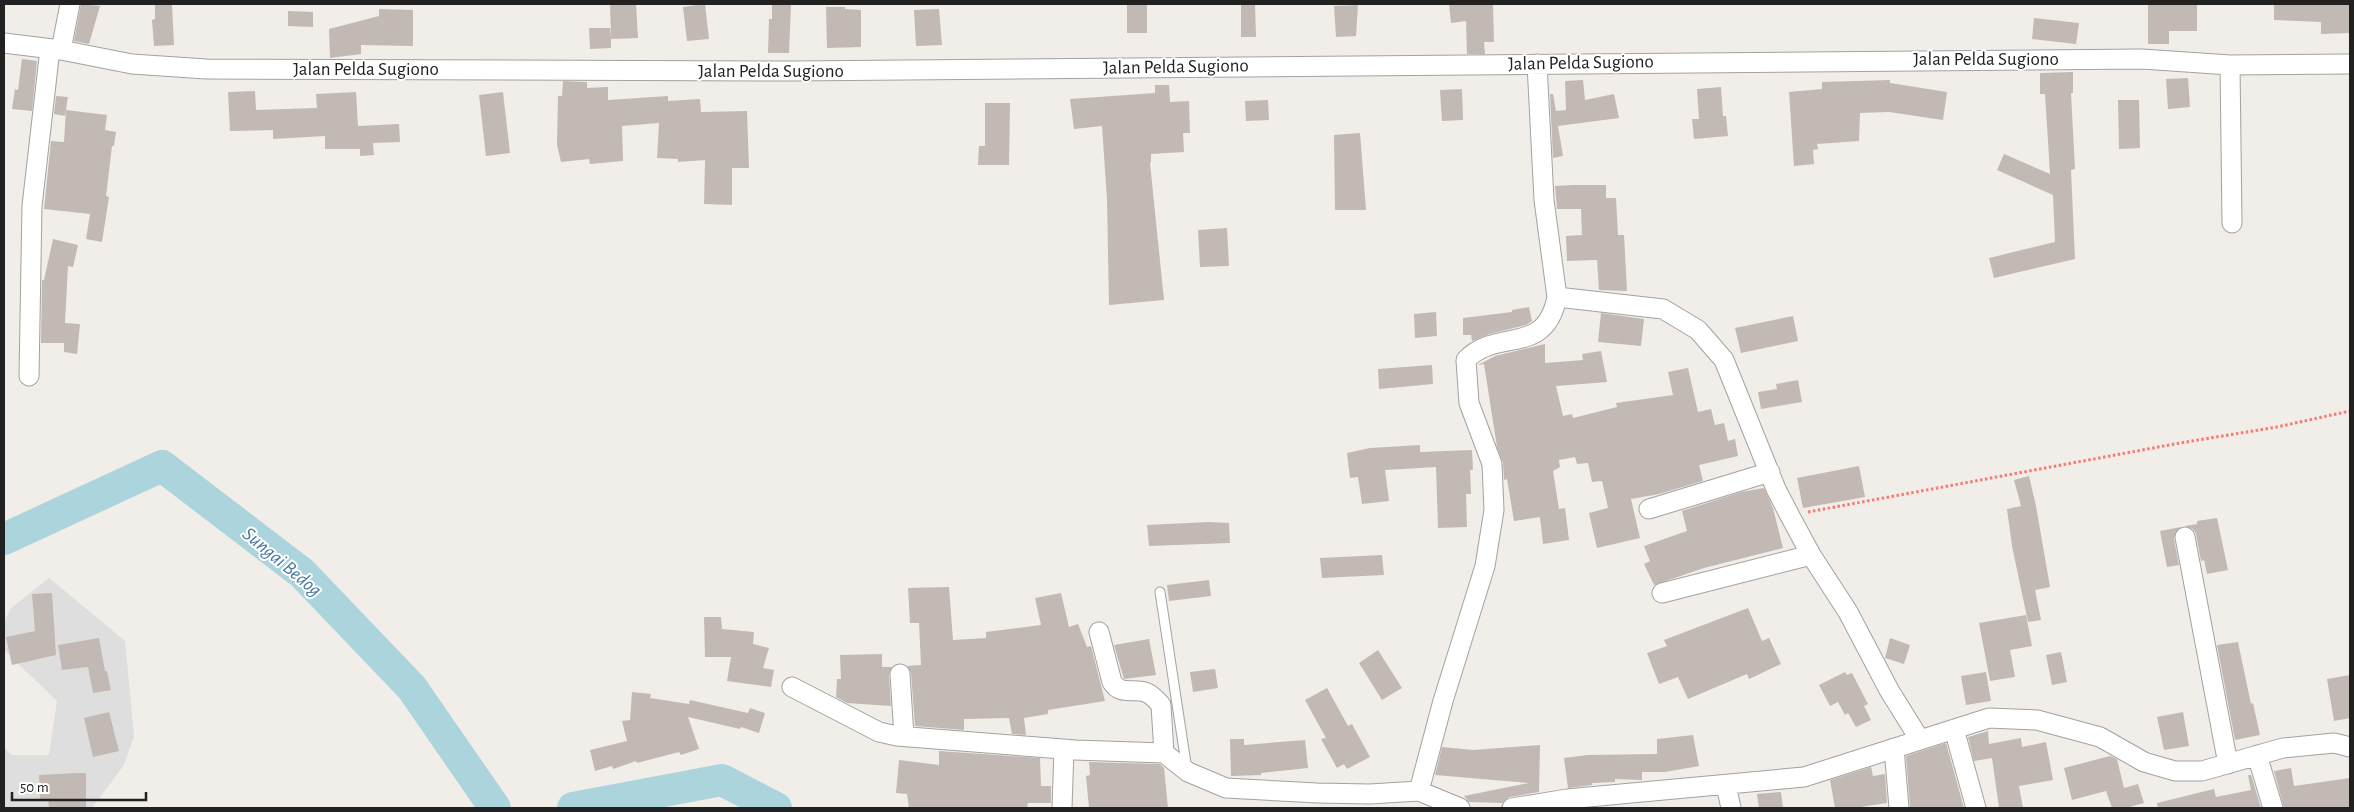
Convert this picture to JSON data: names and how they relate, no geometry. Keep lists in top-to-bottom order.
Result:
{
  "streets": {
    "street": ["Jalan Pelda Sugiono"]
  },
  "water": ["Sungai Bedog"],
  "scale_bar": "50 m"
}
